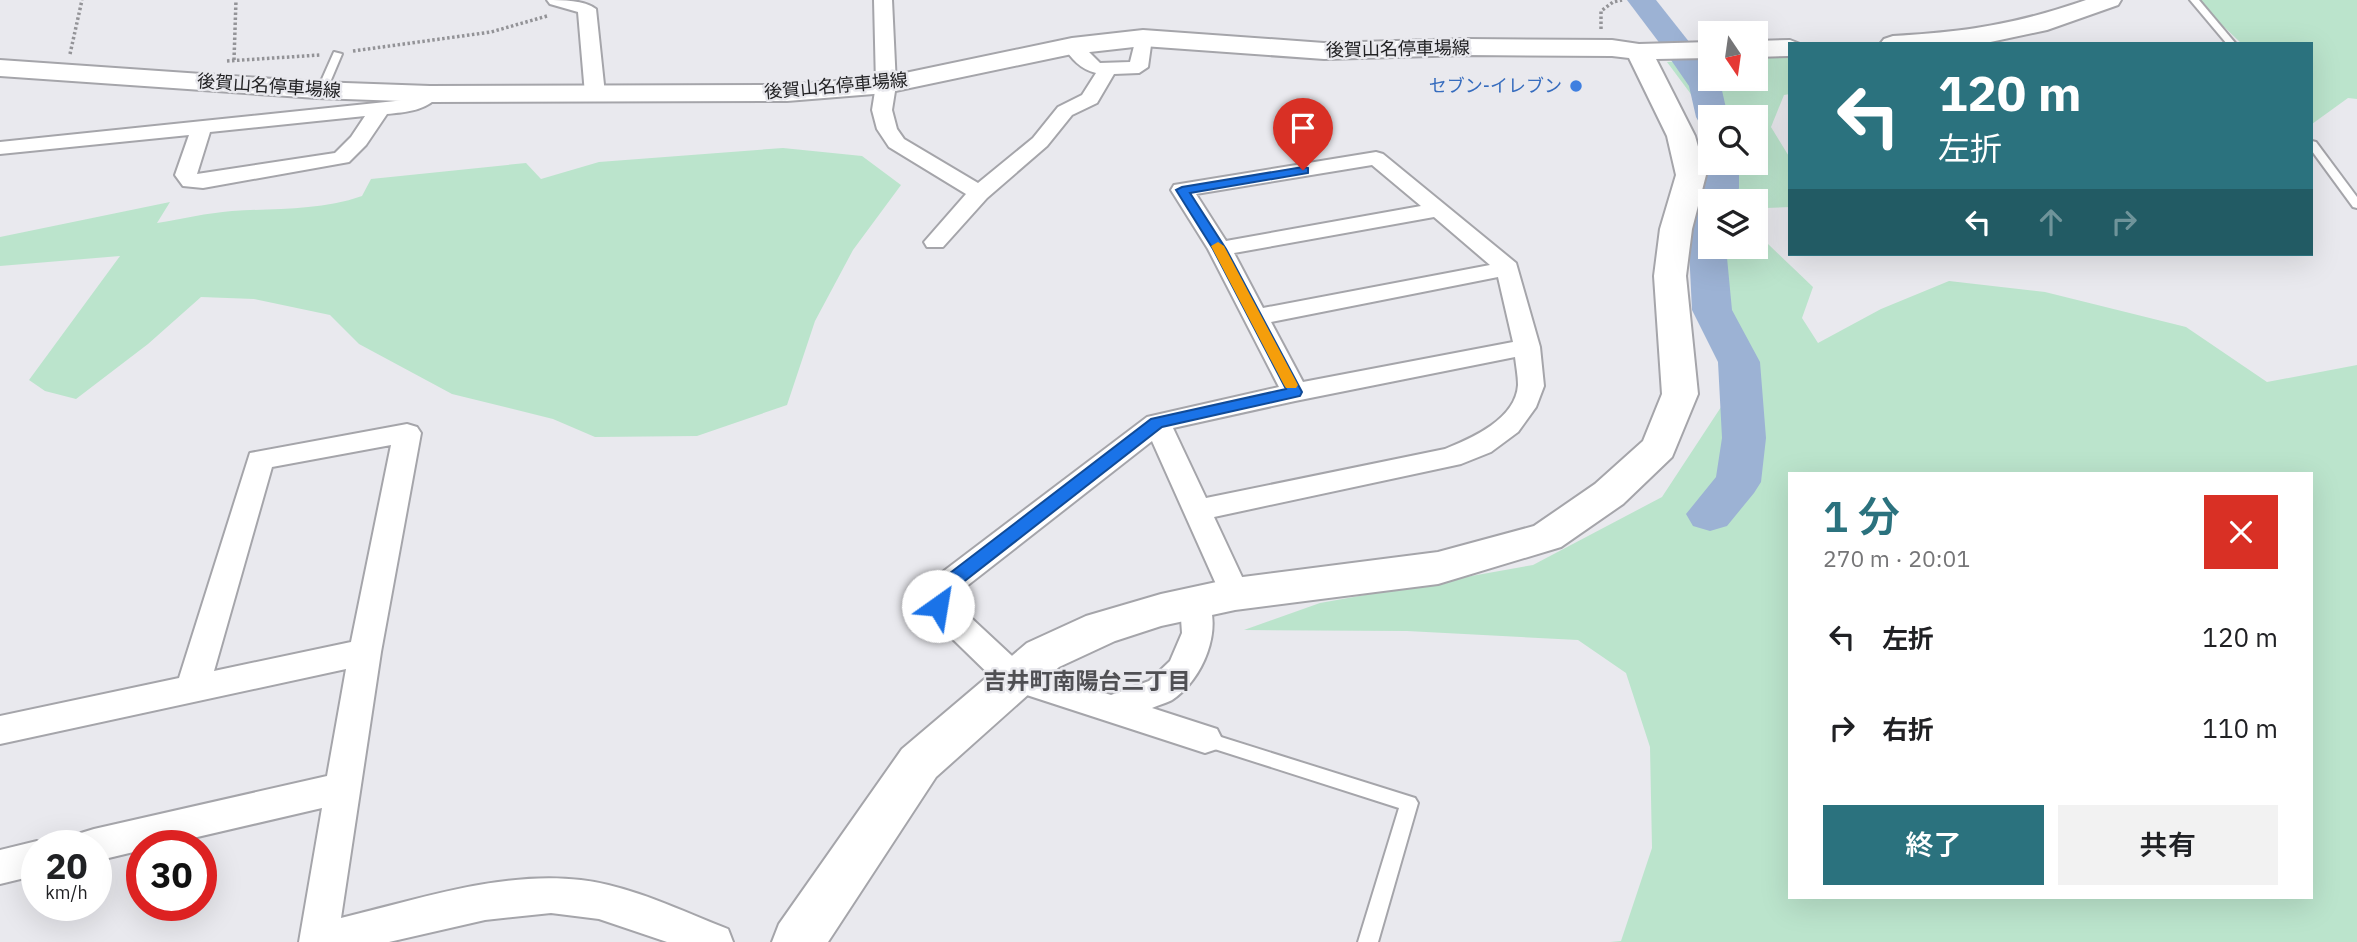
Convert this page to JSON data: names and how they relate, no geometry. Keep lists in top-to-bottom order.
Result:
{
  "streets": {
    "main road": ["後賀山名停車場線"]
  },
  "districts": ["吉井町南陽台三丁目"],
  "places": ["セブン-イレブン"],
  "north": "bottom",
  "page": {
    "turn": ["120 m", "左折"],
    "heading": ["1 分", "270 m · 20:01"],
    "list": [
      {
        "name": "左折",
        "value": "120 m"
      },
      {
        "name": "右折",
        "value": "110 m"
      }
    ],
    "buttons": ["終了", "共有"],
    "speed": "20 km/h",
    "limit": "30"
  }
}
